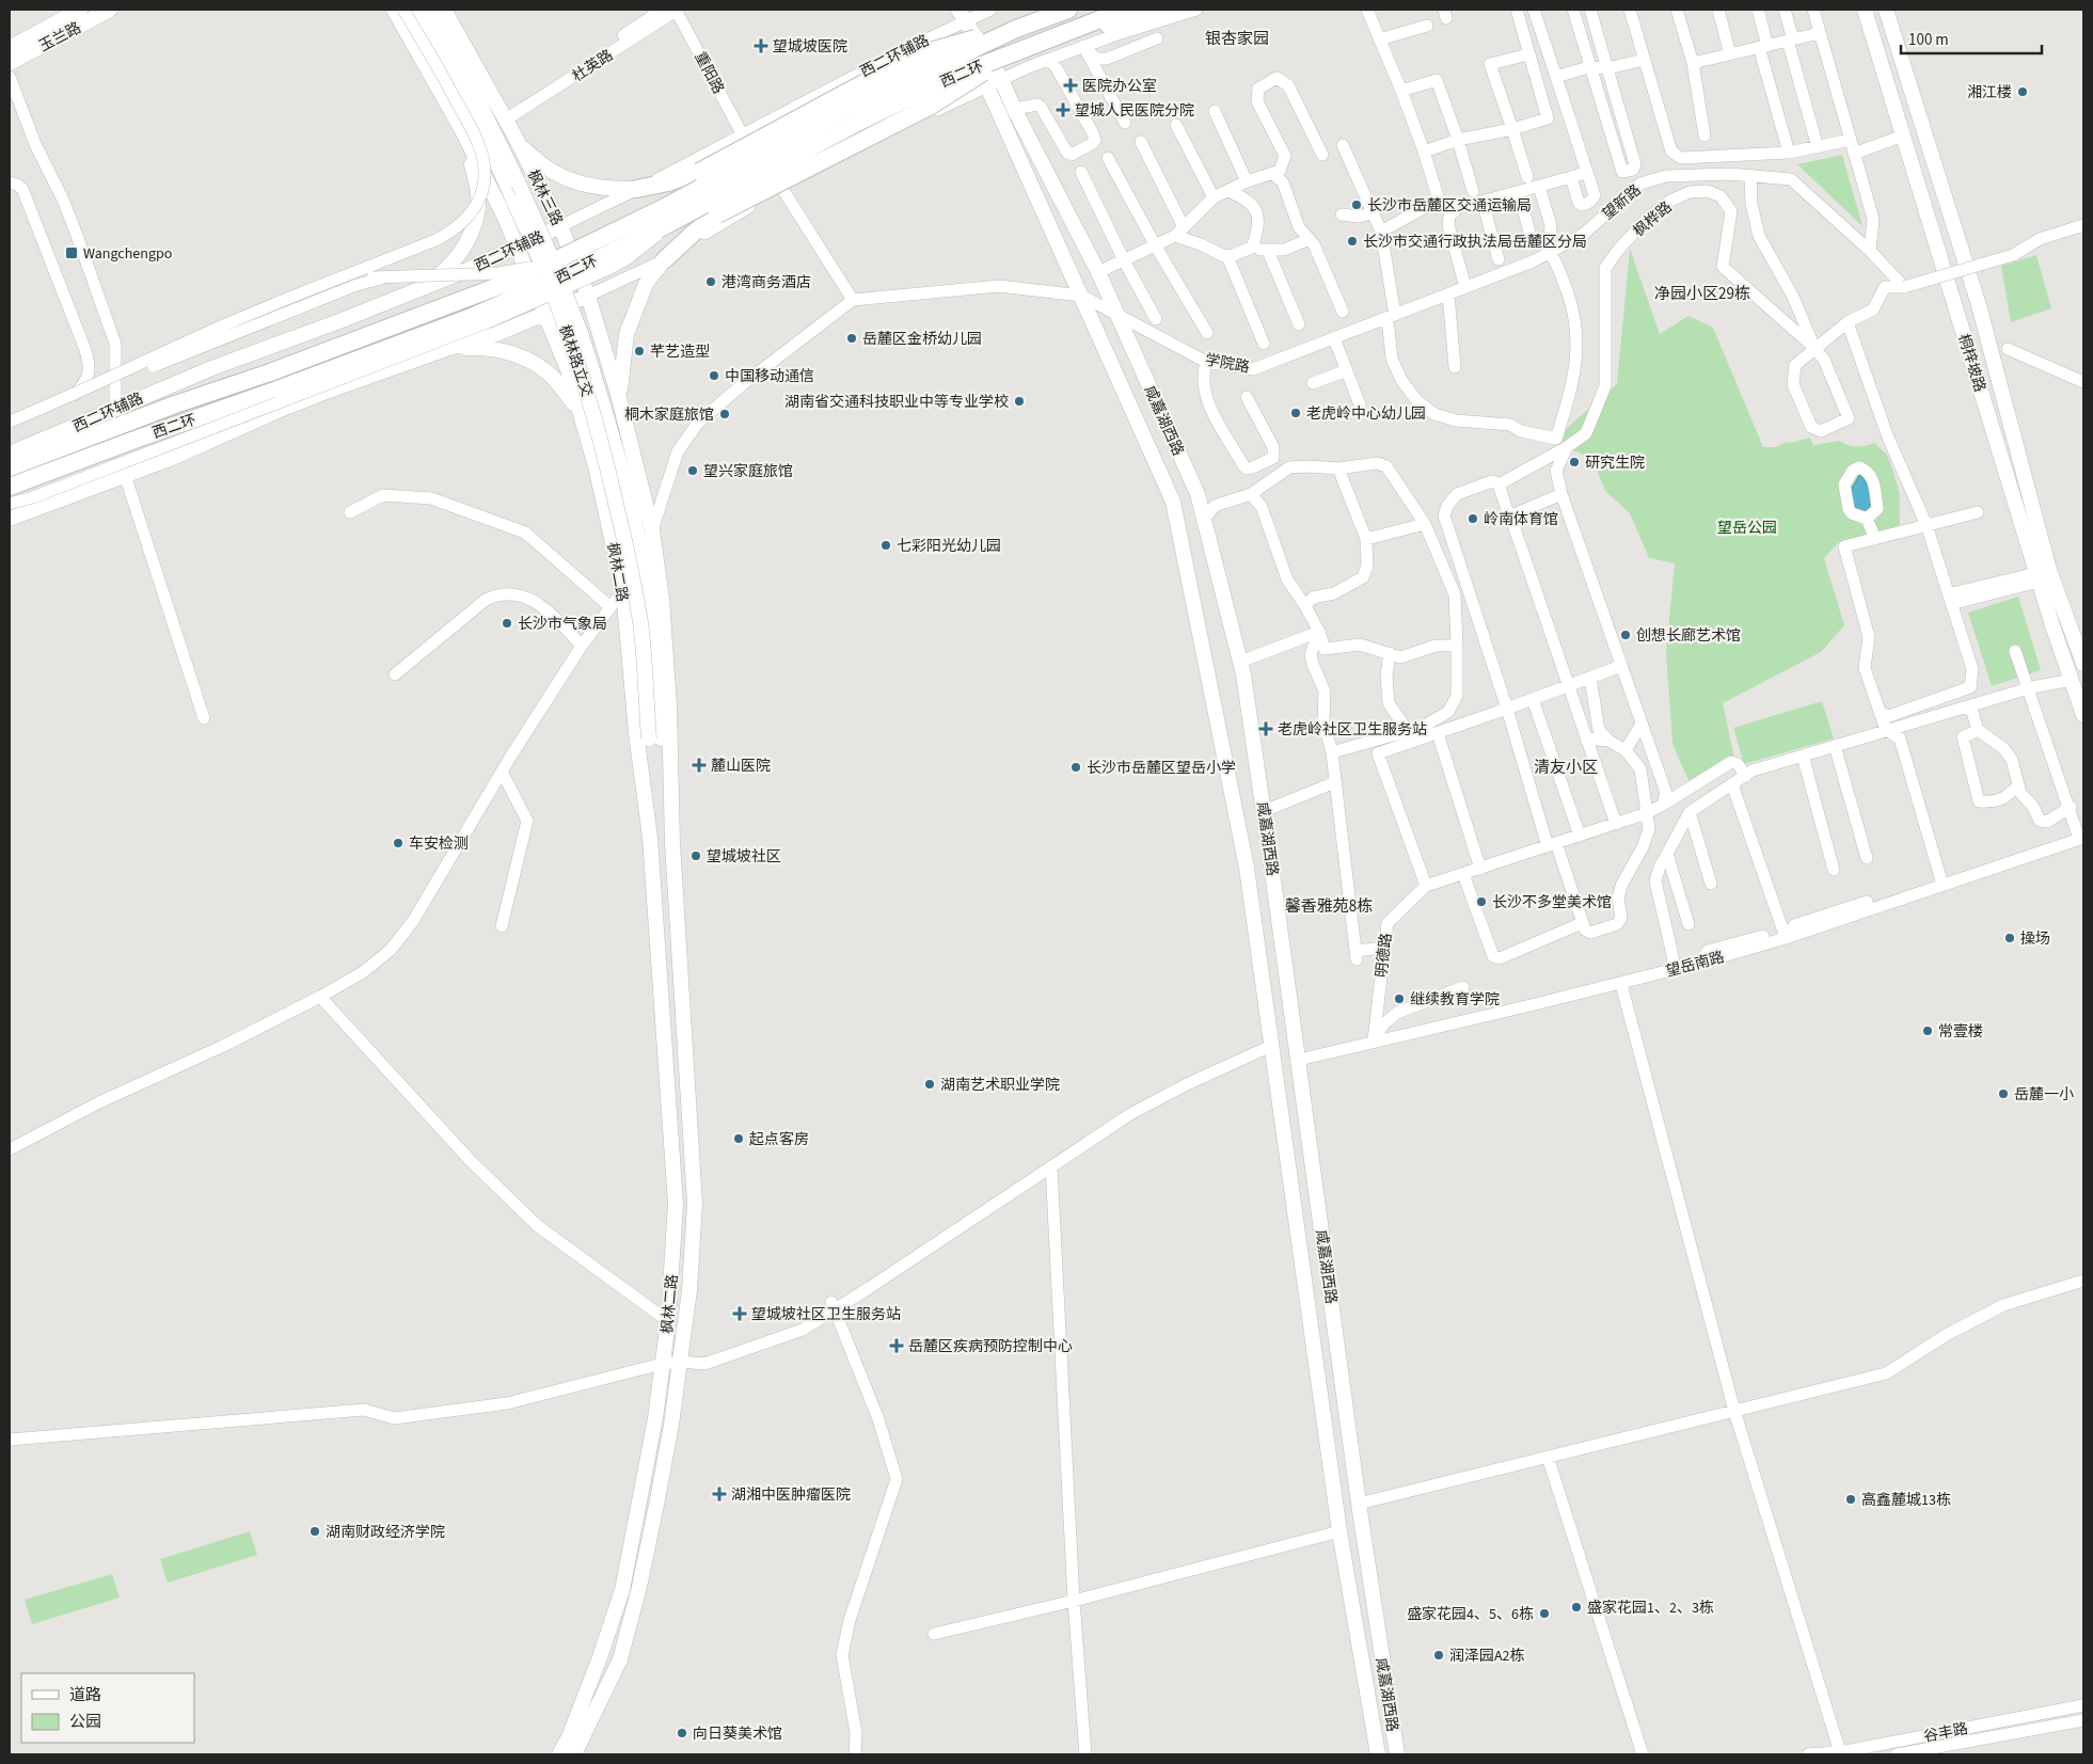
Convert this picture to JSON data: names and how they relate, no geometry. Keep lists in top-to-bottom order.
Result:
{
  "streets": {
    "highway": ["西二环"],
    "main road": [
      "玉兰路",
      "西二环辅路",
      "枫林三路",
      "枫林路立交",
      "桐梓坡路",
      "咸嘉湖西路",
      "枫林二路"
    ],
    "street": [
      "杜英路",
      "重阳路",
      "望新路",
      "枫桦路",
      "学院路",
      "明德路",
      "望岳南路",
      "谷丰路"
    ]
  },
  "crossings": [
    ["西二环辅路", "重阳路"],
    ["西二环辅路", "枫林三路"],
    ["西二环辅路", "咸嘉湖西路"],
    ["杜英路", "重阳路"],
    ["杜英路", "枫林三路"],
    ["枫林三路", "枫林二路"],
    ["望新路", "学院路"],
    ["枫林路立交", "枫林二路"],
    ["学院路", "咸嘉湖西路"],
    ["咸嘉湖西路", "望岳南路"],
    ["明德路", "望岳南路"]
  ],
  "districts": [
    "银杏家园",
    "净园小区29栋",
    "清友小区",
    "馨香雅苑8栋"
  ],
  "parks": ["望岳公园"],
  "places": {
    "health": [
      "望城坡医院",
      "医院办公室",
      "望城人民医院分院",
      "老虎岭社区卫生服务站",
      "麓山医院",
      "望城坡社区卫生服务站",
      "岳麓区疾病预防控制中心",
      "湖湘中医肿瘤医院"
    ],
    "other": [
      "湘江楼",
      "长沙市岳麓区交通运输局",
      "长沙市交通行政执法局岳麓区分局",
      "港湾商务酒店",
      "岳麓区金桥幼儿园",
      "芊艺造型",
      "中国移动通信",
      "湖南省交通科技职业中等专业学校",
      "老虎岭中心幼儿园",
      "桐木家庭旅馆",
      "研究生院",
      "望兴家庭旅馆",
      "岭南体育馆",
      "七彩阳光幼儿园",
      "长沙市气象局",
      "创想长廊艺术馆",
      "长沙市岳麓区望岳小学",
      "车安检测",
      "望城坡社区",
      "长沙不多堂美术馆",
      "操场",
      "继续教育学院",
      "常壹楼",
      "湖南艺术职业学院",
      "岳麓一小",
      "起点客房",
      "高鑫麓城13栋",
      "湖南财政经济学院",
      "盛家花园1、2、3栋",
      "盛家花园4、5、6栋",
      "润泽园A2栋",
      "向日葵美术馆"
    ],
    "transit": ["Wangchengpo"]
  },
  "legend": ["道路", "公园"],
  "scale_bar": "100 m"
}
